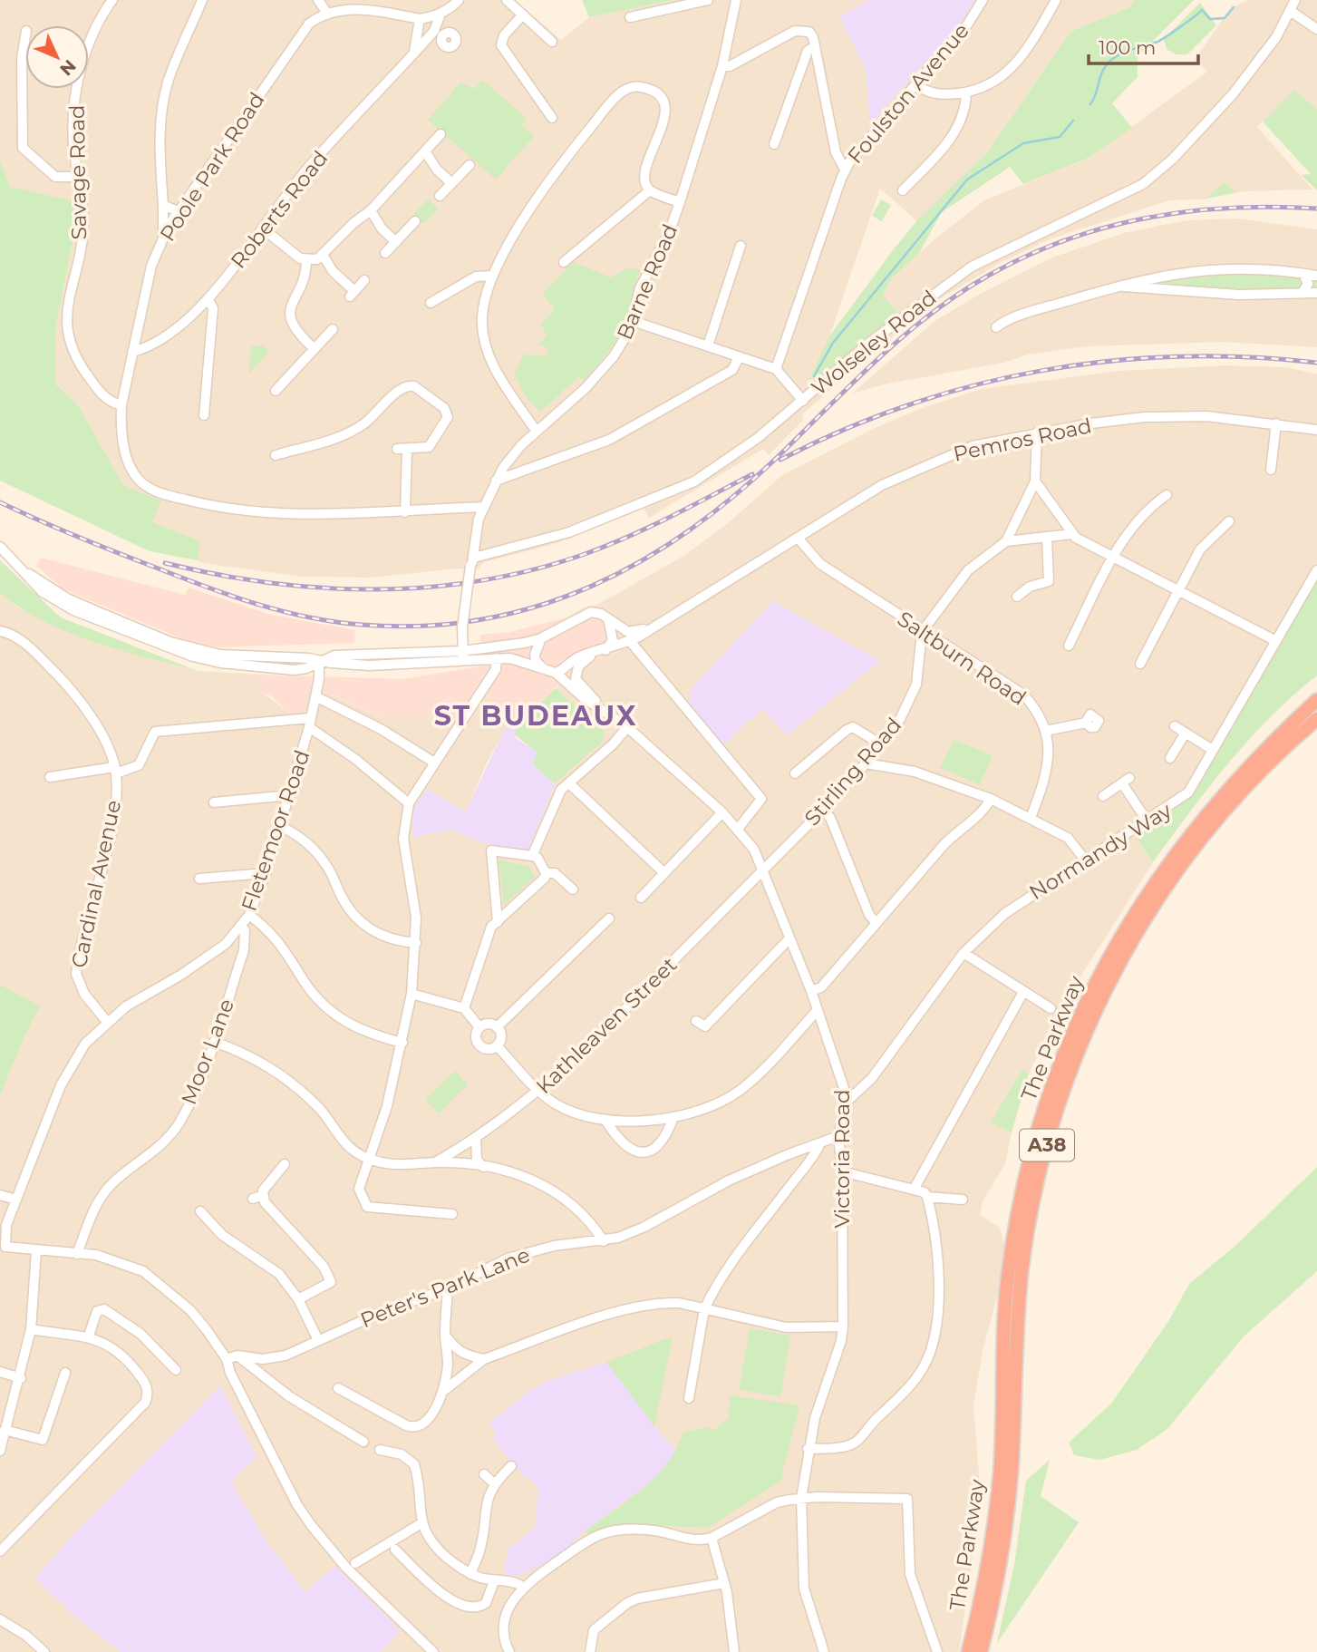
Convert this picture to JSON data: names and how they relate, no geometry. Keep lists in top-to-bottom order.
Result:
{
  "streets": {
    "highway": ["The Parkway", "A38"],
    "street": [
      "Foulston Avenue",
      "Poole Park Road",
      "Savage Road",
      "Roberts Road",
      "Barne Road",
      "Wolseley Road",
      "Pemros Road",
      "Saltburn Road",
      "Stirling Road",
      "Fletemoor Road",
      "Normandy Way",
      "Cardinal Avenue",
      "Kathleaven Street",
      "Moor Lane",
      "Victoria Road",
      "Peter's Park Lane"
    ]
  },
  "crossings": [
    ["Poole Park Road", "Savage Road"],
    ["Poole Park Road", "Roberts Road"],
    ["Poole Park Road", "Barne Road"],
    ["Barne Road", "Wolseley Road"],
    ["Pemros Road", "Saltburn Road"],
    ["Pemros Road", "Victoria Road"],
    ["Saltburn Road", "Stirling Road"],
    ["Stirling Road", "Kathleaven Street"],
    ["Stirling Road", "Victoria Road"],
    ["Fletemoor Road", "Cardinal Avenue"],
    ["Fletemoor Road", "Moor Lane"],
    ["Normandy Way", "Victoria Road"],
    ["Kathleaven Street", "Victoria Road"],
    ["Victoria Road", "Peter's Park Lane"]
  ],
  "districts": ["ST BUDEAUX"],
  "scale_bar": "100 m",
  "north": "bottom right"
}
